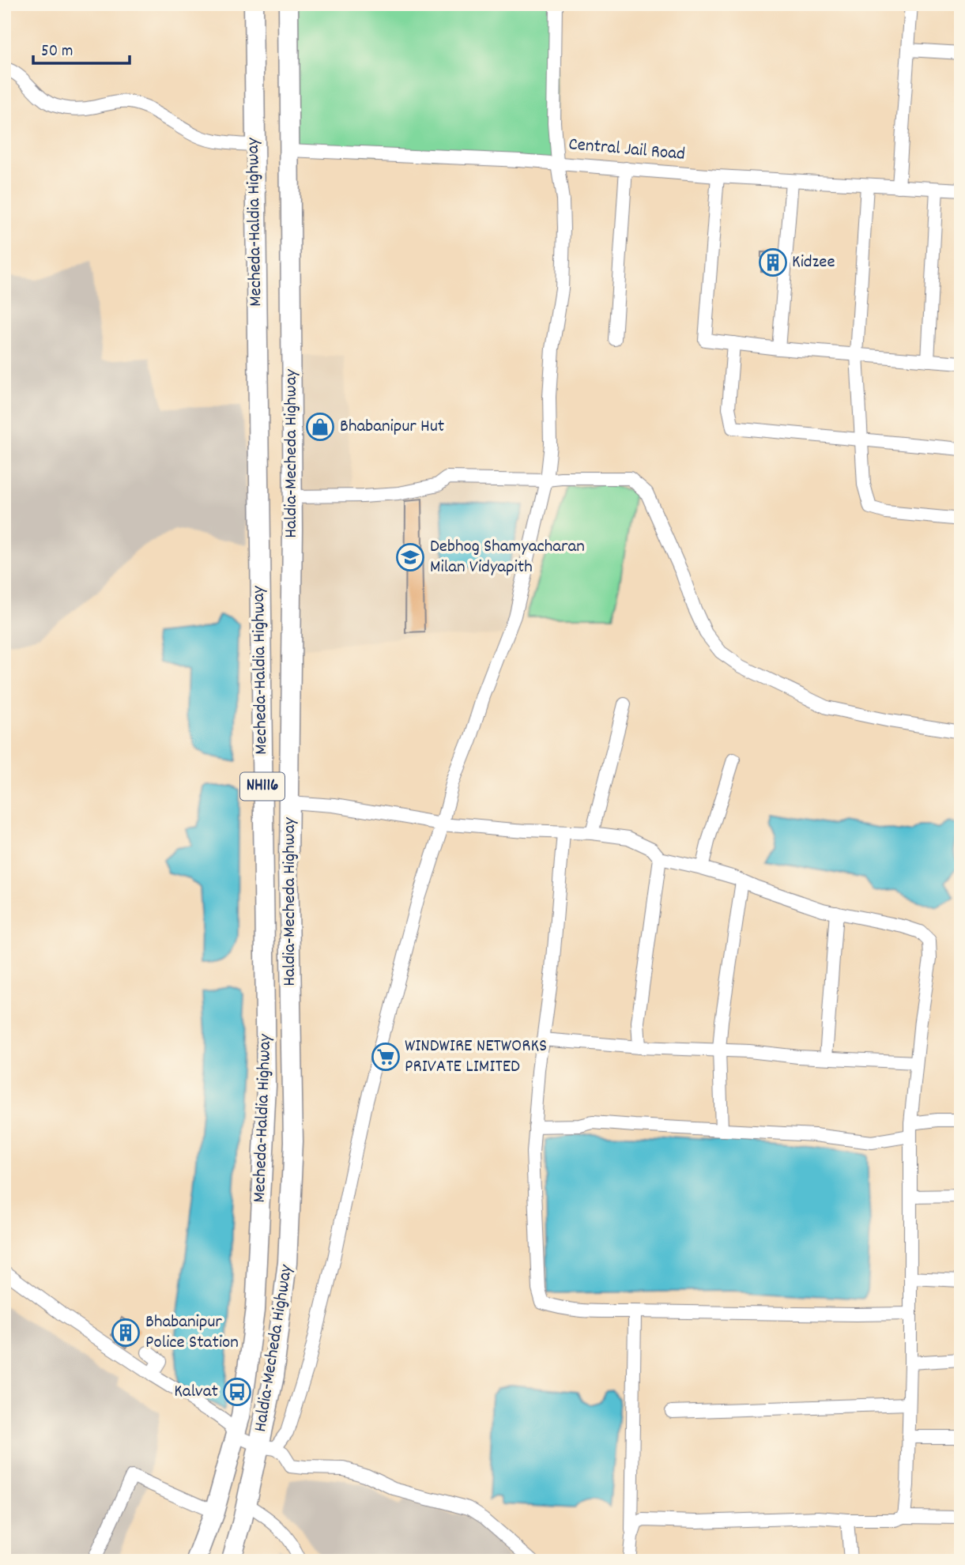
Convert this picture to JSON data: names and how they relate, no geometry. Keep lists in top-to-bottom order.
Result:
{
  "streets": {
    "highway": ["Mecheda-Haldia Highway", "Haldia-Mecheda Highway", "NH116"],
    "street": ["Central Jail Road"]
  },
  "crossings": [
    ["Central Jail Road", "Haldia-Mecheda Highway"]
  ],
  "places": {
    "building": ["Kidzee", "Bhabanipur Police Station"],
    "shop": ["Bhabanipur Hut"],
    "school or university": ["Debhog Shamyacharan Milan Vidyapith"],
    "supermarket": ["WINDWIRE NETWORKS PRIVATE LIMITED"],
    "bus stop": ["Kalvat"]
  },
  "scale_bar": "50 m"
}
